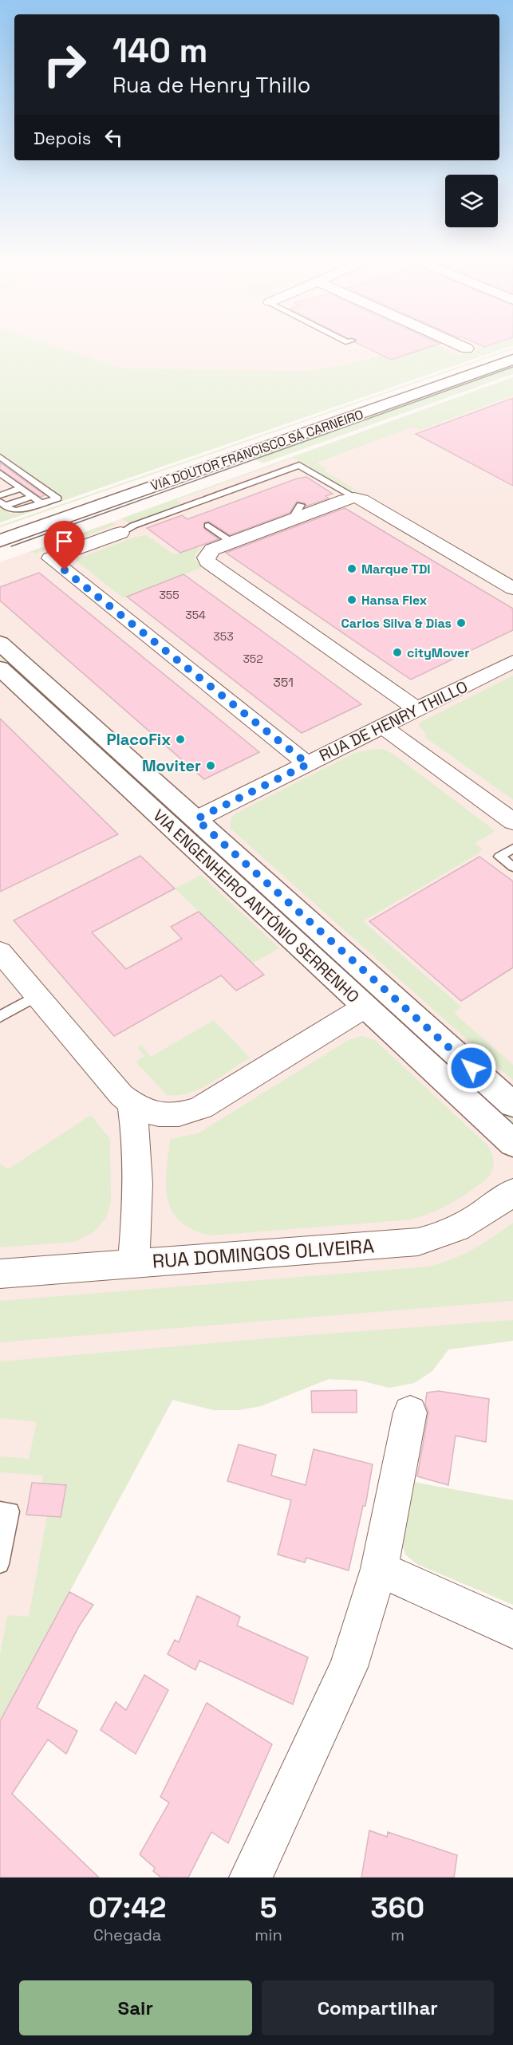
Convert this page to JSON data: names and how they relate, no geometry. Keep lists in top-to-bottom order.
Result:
{
  "streets": {
    "main road": ["VIA DOUTOR FRANCISCO SÁ CARNEIRO", "VIA ENGENHEIRO ANTÓNIO SERRENHO"],
    "street": ["RUA DE HENRY THILLO", "RUA DOMINGOS OLIVEIRA"]
  },
  "crossings": [
    ["RUA DE HENRY THILLO", "VIA ENGENHEIRO ANTÓNIO SERRENHO"]
  ],
  "places": [
    "Marque TDI",
    "Hansa Flex",
    "Carlos Silva & Dias",
    "cityMover",
    "PlacoFix",
    "Moviter"
  ],
  "house_numbers": [
    "355",
    "354",
    "353",
    "352",
    "351"
  ],
  "page": {
    "turn": ["140 m", "Rua de Henry Thillo"],
    "then": "Depois",
    "eta": [
      "07:42",
      "Chegada",
      "5",
      "min",
      "360",
      "m"
    ],
    "buttons": ["Sair", "Compartilhar"]
  }
}
